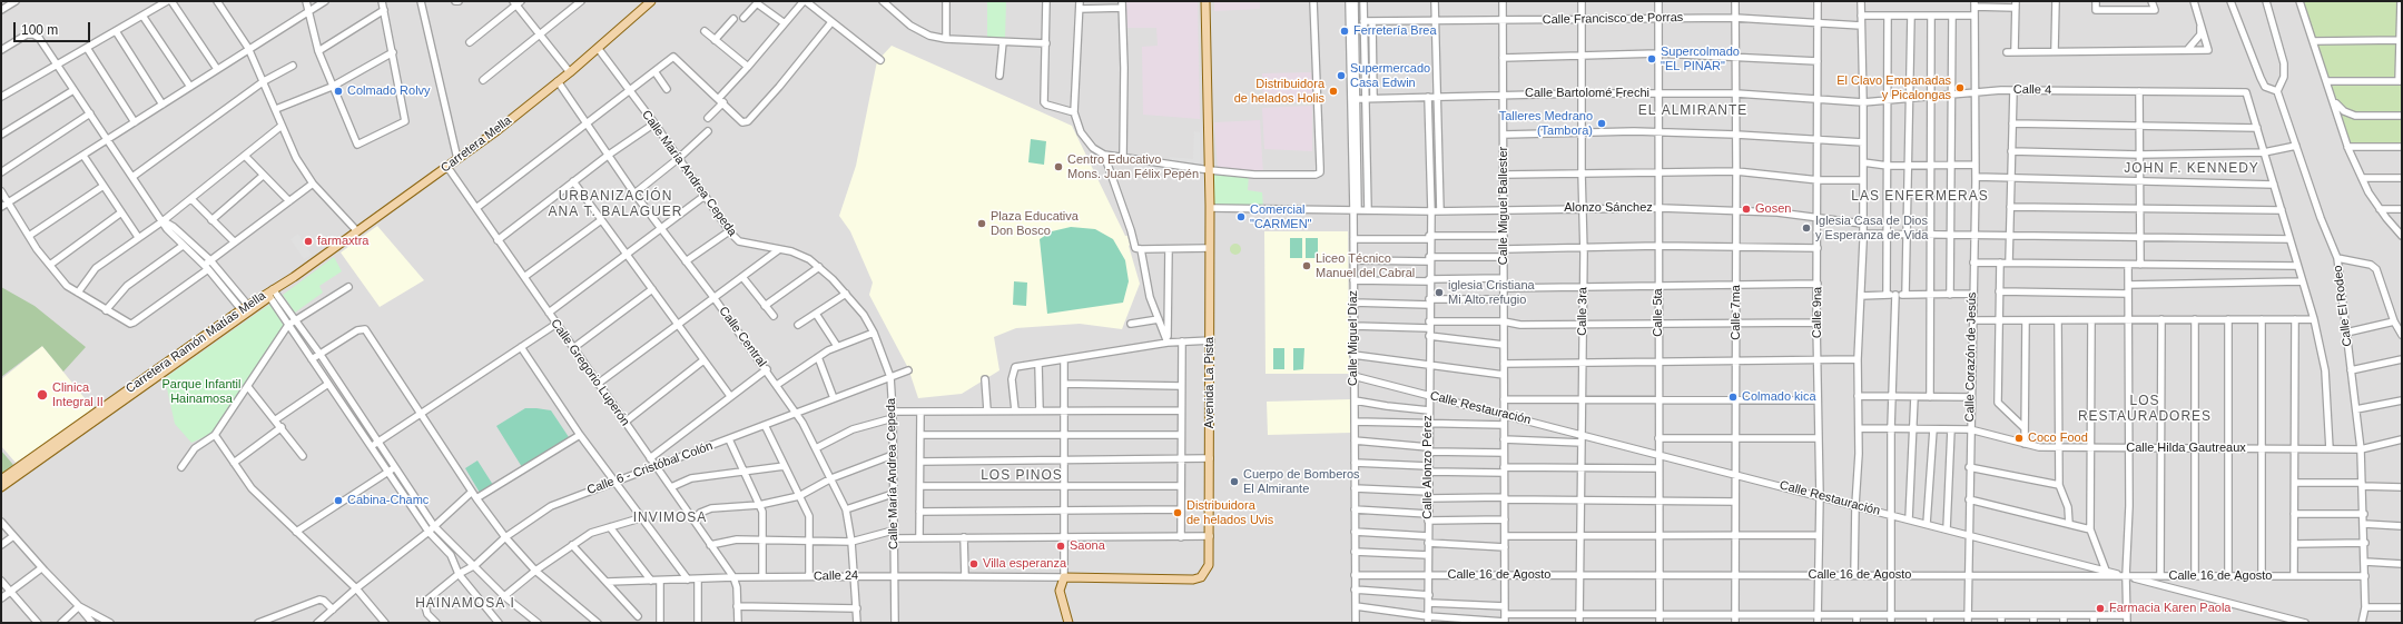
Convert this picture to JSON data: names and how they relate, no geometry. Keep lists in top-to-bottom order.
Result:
{
  "streets": {
    "main road": ["Carretera Mella", "Carretera Ramón Matías Mella", "Avenida La Pista"],
    "street": [
      "Calle Francisco de Porras",
      "Calle 4",
      "Calle Bartolomé Frechi",
      "Calle María Andrea Cepeda",
      "Calle Miguel Ballester",
      "Alonzo Sánchez",
      "Calle El Rodeo",
      "Calle 3ra",
      "Calle 5ta",
      "Calle 7ma",
      "Calle 9na",
      "Calle Central",
      "Calle Miguel Díaz",
      "Calle Corazón de Jesús",
      "Calle Gregorio Luperón",
      "Calle Restauración",
      "Calle Hilda Gautreaux",
      "Calle Alonzo Pérez",
      "Calle 6 - Cristóbal Colón",
      "Calle 16 de Agosto",
      "Calle 24"
    ]
  },
  "crossings": [
    ["Calle Francisco de Porras", "Calle Miguel Ballester"],
    ["Calle Francisco de Porras", "Calle 3ra"],
    ["Calle Francisco de Porras", "Calle 5ta"],
    ["Calle Francisco de Porras", "Calle 7ma"],
    ["Calle Francisco de Porras", "Calle 9na"],
    ["Calle 4", "Calle Bartolomé Frechi"],
    ["Calle 4", "Calle 9na"],
    ["Calle 4", "Calle Corazón de Jesús"],
    ["Calle Bartolomé Frechi", "Calle Miguel Ballester"],
    ["Calle Bartolomé Frechi", "Calle 3ra"],
    ["Calle Bartolomé Frechi", "Calle 5ta"],
    ["Calle Bartolomé Frechi", "Calle 7ma"],
    ["Calle Bartolomé Frechi", "Calle 9na"],
    ["Calle Bartolomé Frechi", "Calle Miguel Díaz"],
    ["Calle Bartolomé Frechi", "Calle Alonzo Pérez"],
    ["Carretera Mella", "Calle María Andrea Cepeda"],
    ["Carretera Mella", "Calle Central"],
    ["Carretera Mella", "Carretera Ramón Matías Mella"],
    ["Carretera Mella", "Calle Gregorio Luperón"],
    ["Calle María Andrea Cepeda", "Calle 6 - Cristóbal Colón"],
    ["Calle María Andrea Cepeda", "Calle 24"],
    ["Calle Miguel Ballester", "Alonzo Sánchez"],
    ["Calle Miguel Ballester", "Calle Restauración"],
    ["Calle Miguel Ballester", "Calle 16 de Agosto"],
    ["Alonzo Sánchez", "Calle 3ra"],
    ["Alonzo Sánchez", "Calle 5ta"],
    ["Alonzo Sánchez", "Calle 7ma"],
    ["Alonzo Sánchez", "Calle 9na"],
    ["Alonzo Sánchez", "Calle Miguel Díaz"],
    ["Alonzo Sánchez", "Avenida La Pista"],
    ["Alonzo Sánchez", "Calle Alonzo Pérez"],
    ["Calle El Rodeo", "Calle Hilda Gautreaux"],
    ["Calle El Rodeo", "Calle 16 de Agosto"],
    ["Calle 3ra", "Calle Restauración"],
    ["Calle 3ra", "Calle 16 de Agosto"],
    ["Calle 5ta", "Calle Restauración"],
    ["Calle 5ta", "Calle 16 de Agosto"],
    ["Calle 7ma", "Calle Restauración"],
    ["Calle 7ma", "Calle 16 de Agosto"],
    ["Calle 9na", "Calle Restauración"],
    ["Calle 9na", "Calle 16 de Agosto"],
    ["Calle Central", "Calle 6 - Cristóbal Colón"],
    ["Calle Central", "Calle 24"],
    ["Calle Miguel Díaz", "Calle Restauración"],
    ["Calle Miguel Díaz", "Calle 16 de Agosto"],
    ["Calle Corazón de Jesús", "Calle Restauración"],
    ["Calle Corazón de Jesús", "Calle Hilda Gautreaux"],
    ["Calle Corazón de Jesús", "Calle 16 de Agosto"],
    ["Calle Gregorio Luperón", "Calle 6 - Cristóbal Colón"],
    ["Calle Gregorio Luperón", "Calle 24"],
    ["Avenida La Pista", "Calle 24"],
    ["Calle Restauración", "Calle Alonzo Pérez"],
    ["Calle Restauración", "Calle 16 de Agosto"],
    ["Calle Alonzo Pérez", "Calle 16 de Agosto"]
  ],
  "districts": [
    "EL ALMIRANTE",
    "JOHN F. KENNEDY",
    "URBANIZACIÓN ANA T. BALAGUER",
    "LAS ENFERMERAS",
    "LOS RESTAURADORES",
    "LOS PINOS",
    "INVIMOSA",
    "HAINAMOSA I"
  ],
  "parks": ["Parque Infantil Hainamosa"],
  "places": [
    "Ferretería Brea",
    "Supercolmado \"EL PINAR\"",
    "Supermercado Casa Edwin",
    "El Clavo Empanadas y Picalongas",
    "Colmado Rolvy",
    "Distribuidora de helados Holis",
    "Talleres Medrano (Tambora)",
    "Centro Educativo Mons. Juan Félix Pepén",
    "Gosen",
    "Comercial \"CARMEN\"",
    "Plaza Educativa Don Bosco",
    "Iglesia Casa de Dios y Esperanza de Vida",
    "farmaxtra",
    "Liceo Técnico Manuel del Cabral",
    "iglesia Cristiana Mi Alto refugio",
    "Clinica Integral II",
    "Colmado kica",
    "Coco Food",
    "Cuerpo de Bomberos El Almirante",
    "Cabina-Chamc",
    "Distribuidora de helados Uvis",
    "Saona",
    "Villa esperanza",
    "Farmacia Karen Paola"
  ],
  "scale_bar": "100 m"
}
